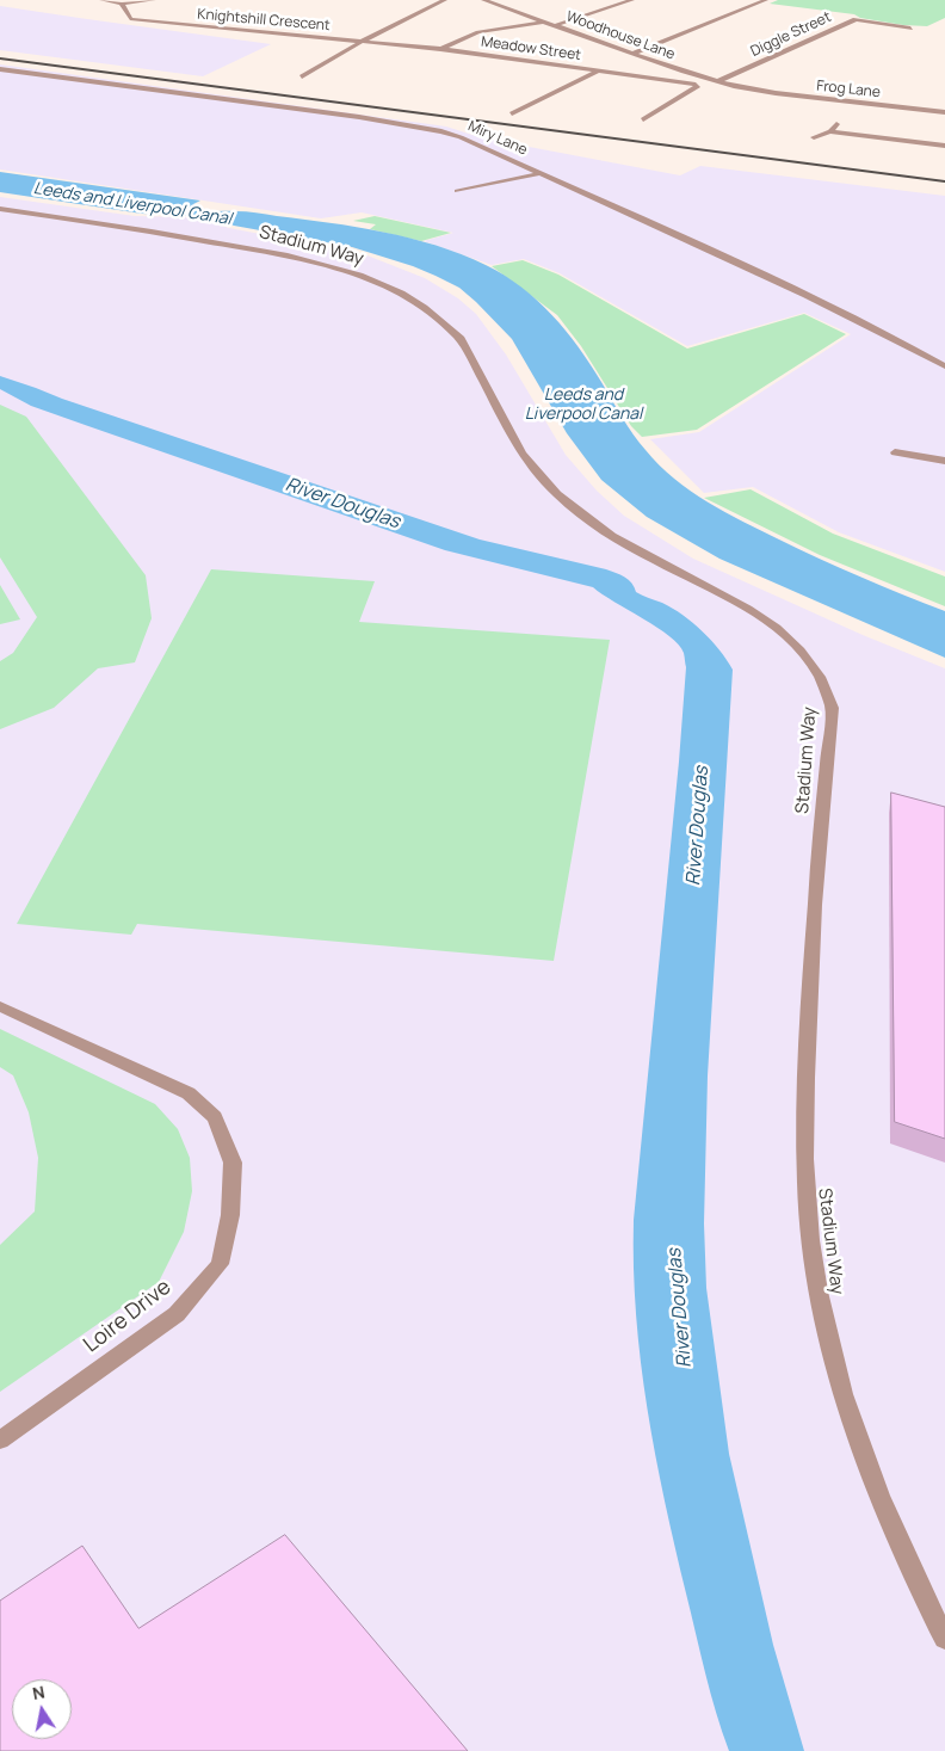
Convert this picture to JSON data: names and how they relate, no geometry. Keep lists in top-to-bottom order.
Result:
{
  "streets": {
    "street": [
      "Knightshill Crescent",
      "Diggle Street",
      "Woodhouse Lane",
      "Meadow Street",
      "Frog Lane",
      "Miry Lane",
      "Stadium Way",
      "Loire Drive"
    ]
  },
  "crossings": [
    ["Knightshill Crescent", "Meadow Street"],
    ["Diggle Street", "Woodhouse Lane"],
    ["Woodhouse Lane", "Frog Lane"]
  ],
  "water": ["Leeds and Liverpool Canal", "River Douglas"],
  "north": "top"
}
